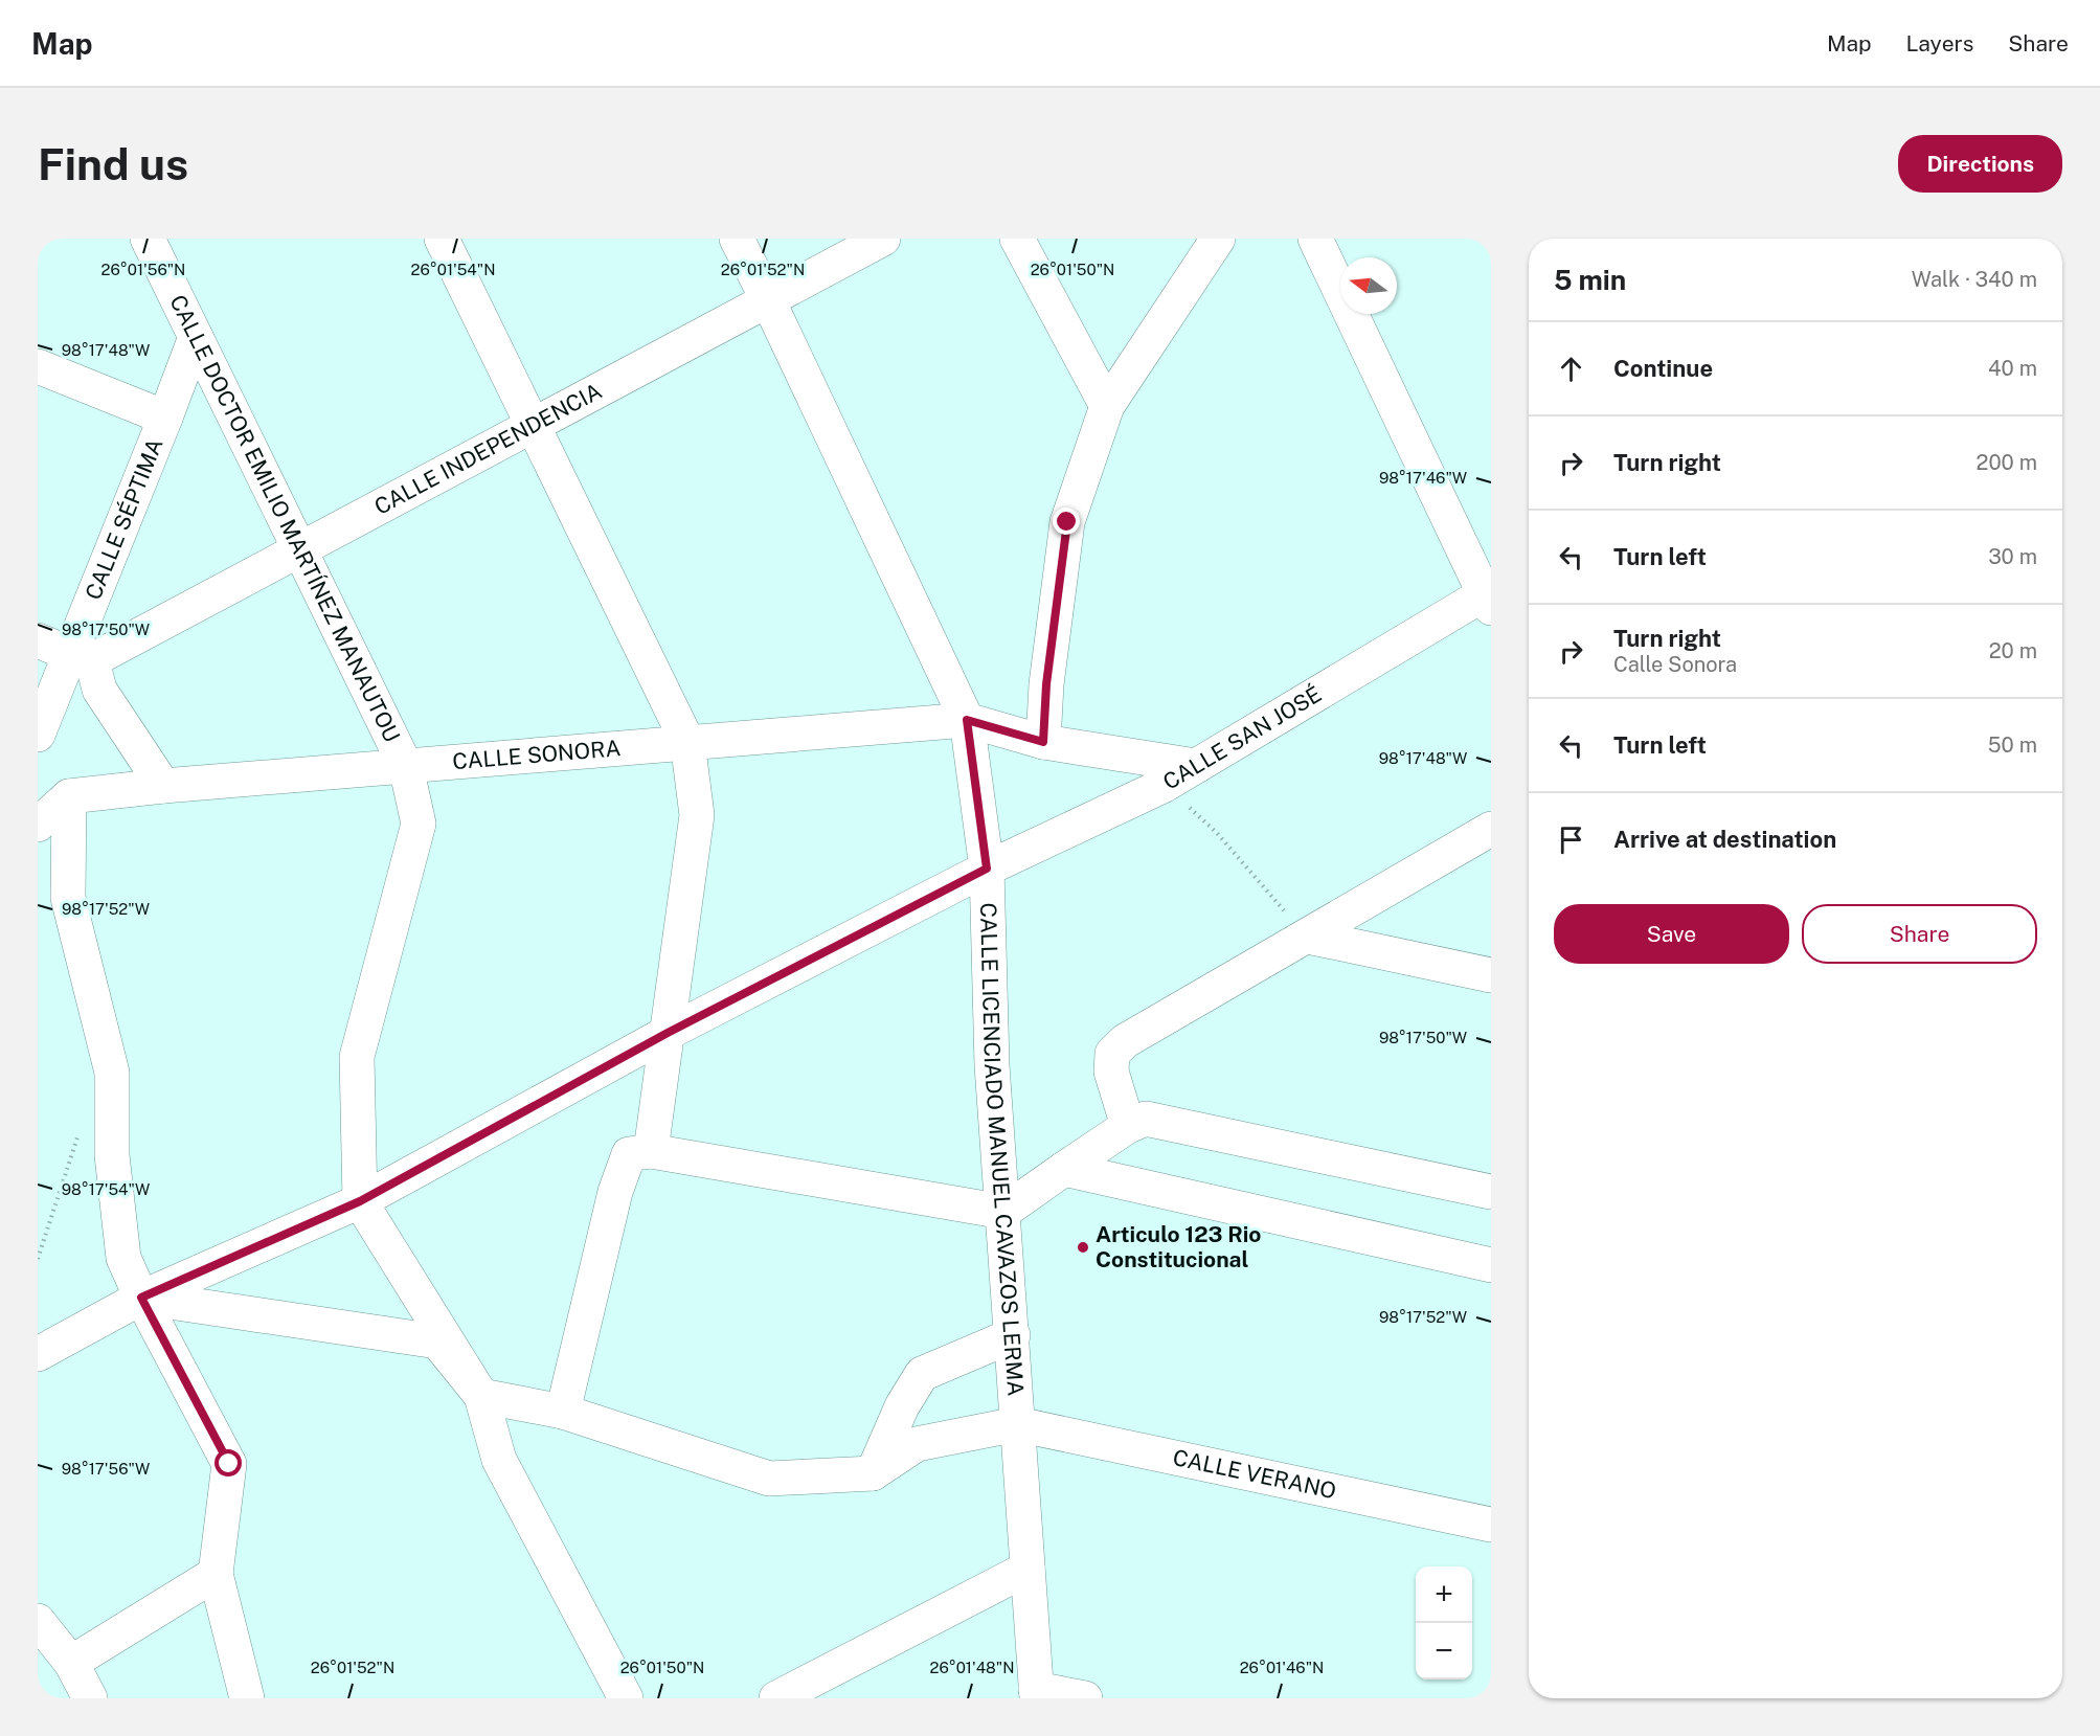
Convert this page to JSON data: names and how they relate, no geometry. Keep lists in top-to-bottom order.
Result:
{
  "streets": {
    "street": [
      "CALLE INDEPENDENCIA",
      "CALLE SÉPTIMA",
      "CALLE DOCTOR EMILIO MARTÍNEZ MANAUTOU",
      "CALLE SAN JOSÉ",
      "CALLE SONORA",
      "CALLE LICENCIADO MANUEL CAVAZOS LERMA",
      "CALLE VERANO"
    ]
  },
  "crossings": [
    ["CALLE INDEPENDENCIA", "CALLE SÉPTIMA"],
    ["CALLE INDEPENDENCIA", "CALLE DOCTOR EMILIO MARTÍNEZ MANAUTOU"],
    ["CALLE INDEPENDENCIA", "CALLE LICENCIADO MANUEL CAVAZOS LERMA"],
    ["CALLE SÉPTIMA", "CALLE DOCTOR EMILIO MARTÍNEZ MANAUTOU"],
    ["CALLE DOCTOR EMILIO MARTÍNEZ MANAUTOU", "CALLE SAN JOSÉ"],
    ["CALLE DOCTOR EMILIO MARTÍNEZ MANAUTOU", "CALLE SONORA"],
    ["CALLE SAN JOSÉ", "CALLE SONORA"],
    ["CALLE SAN JOSÉ", "CALLE LICENCIADO MANUEL CAVAZOS LERMA"],
    ["CALLE SONORA", "CALLE LICENCIADO MANUEL CAVAZOS LERMA"],
    ["CALLE LICENCIADO MANUEL CAVAZOS LERMA", "CALLE VERANO"]
  ],
  "places": ["Articulo 123 Rio Constitucional"],
  "north": "left",
  "page": {
    "header": "Map",
    "nav": ["Map", "Layers", "Share"],
    "buttons": [
      "Directions",
      ["Save", "Share"]
    ],
    "title": "Find us",
    "heading": ["5 min", "Walk · 340 m"],
    "list": [
      ["Continue", "40 m"],
      ["Turn right", "200 m"],
      ["Turn left", "30 m"],
      ["Turn right", "Calle Sonora", "20 m"],
      ["Turn left", "50 m"],
      "Arrive at destination"
    ],
    "map_buttons": ["+", "−"]
  },
  "coordinates": [
    "26°01'56\"N",
    "26°01'54\"N",
    "26°01'52\"N",
    "26°01'50\"N",
    "98°17'48\"W",
    "98°17'46\"W",
    "98°17'50\"W",
    "98°17'52\"W",
    "98°17'54\"W",
    "98°17'56\"W",
    "26°01'48\"N",
    "26°01'46\"N"
  ]
}
